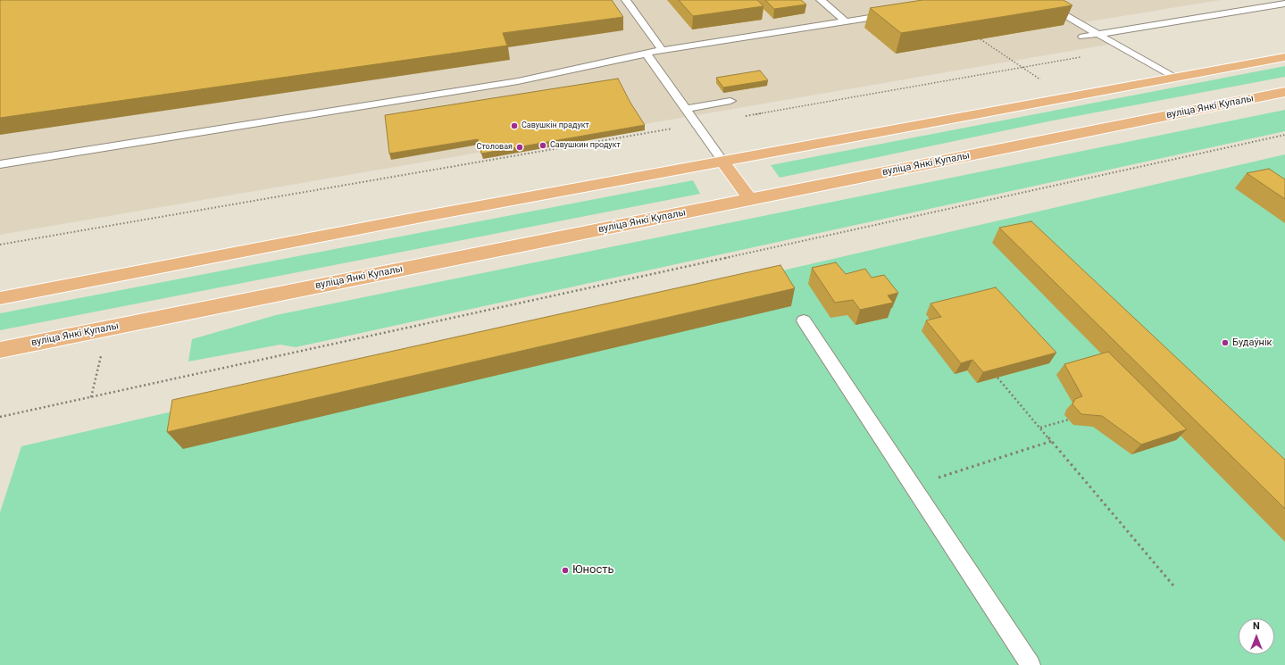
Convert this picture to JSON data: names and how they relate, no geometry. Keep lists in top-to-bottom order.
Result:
{
  "streets": {
    "main road": ["вуліца Янкі Купалы"]
  },
  "places": [
    "Савушкін прадукт",
    "Савушкин продукт",
    "Столовая",
    "Будаўнік",
    "Юность"
  ],
  "north": "top"
}
